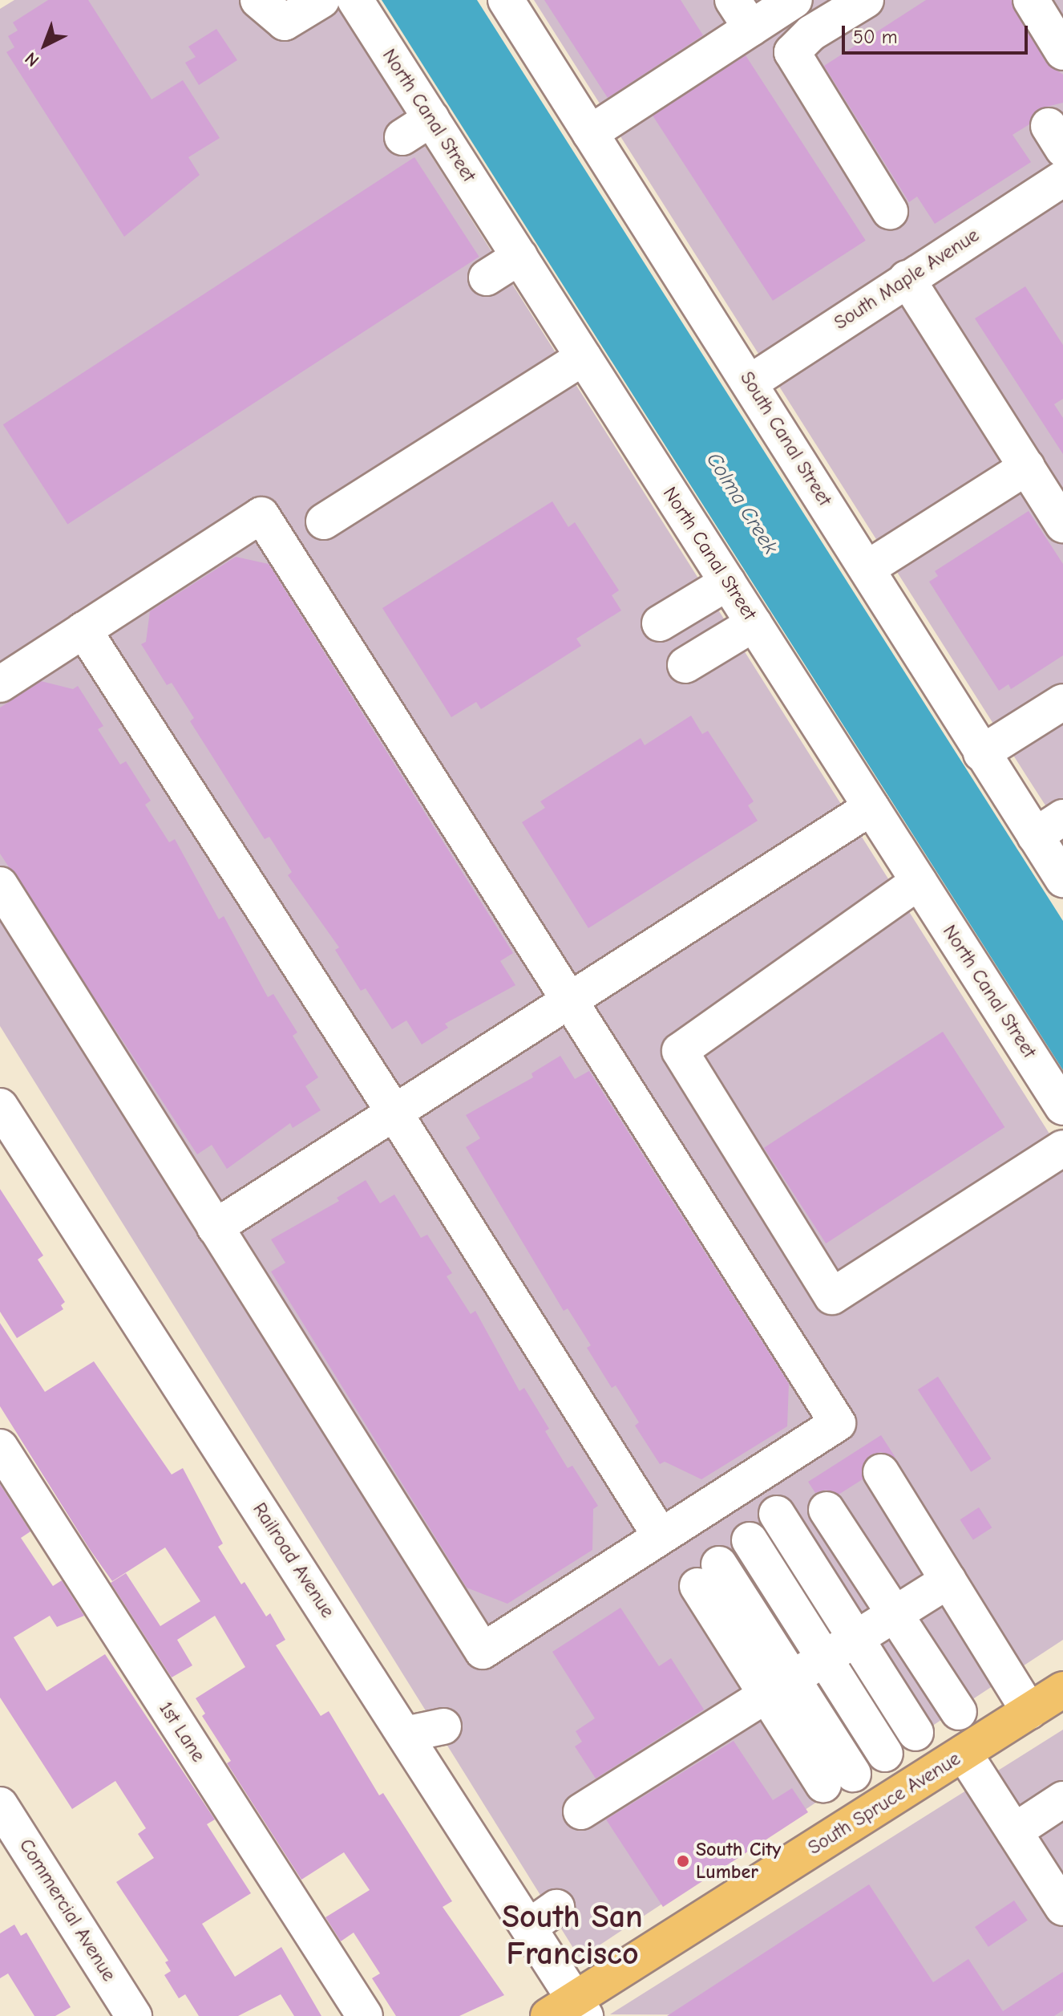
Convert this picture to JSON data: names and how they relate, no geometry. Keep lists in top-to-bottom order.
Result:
{
  "streets": {
    "main road": ["South Spruce Avenue"],
    "street": [
      "North Canal Street",
      "South Maple Avenue",
      "South Canal Street",
      "Railroad Avenue",
      "1st Lane",
      "Commercial Avenue"
    ]
  },
  "crossings": [
    ["South Maple Avenue", "South Canal Street"],
    ["Railroad Avenue", "South Spruce Avenue"]
  ],
  "districts": ["South San Francisco"],
  "water": ["Colma Creek"],
  "places": ["South City Lumber"],
  "scale_bar": "50 m",
  "north": "bottom left"
}
